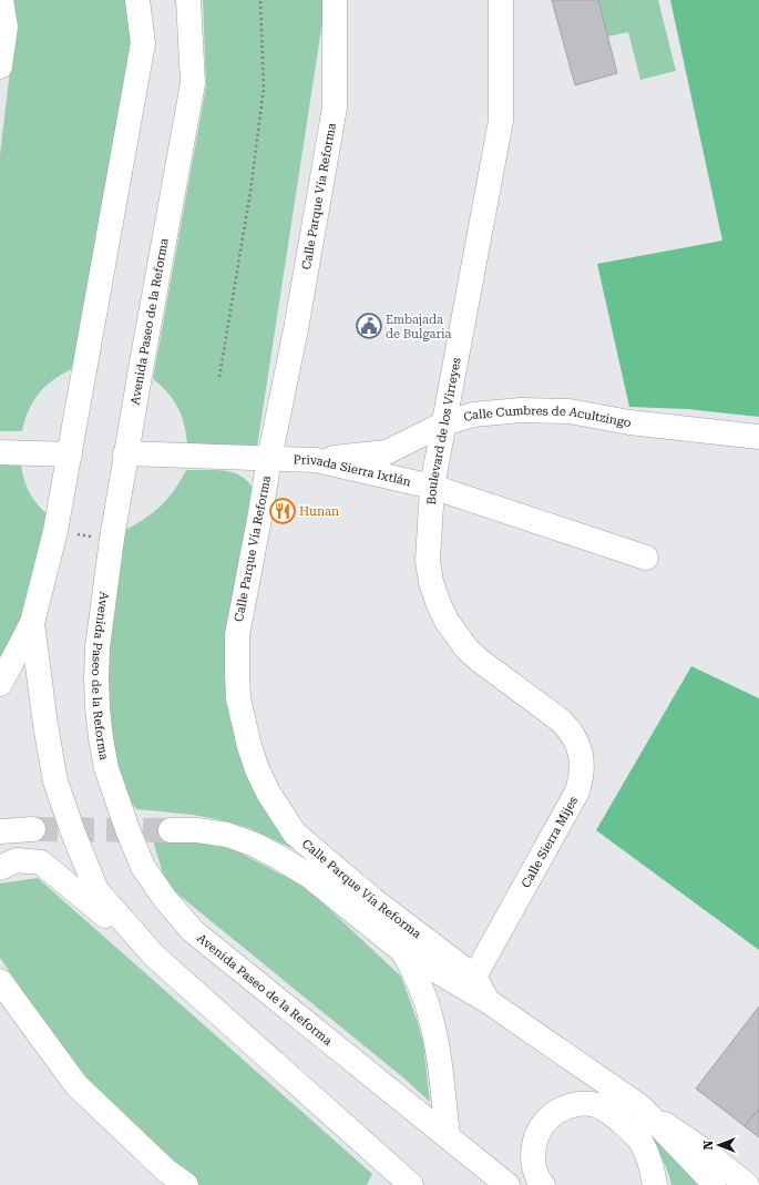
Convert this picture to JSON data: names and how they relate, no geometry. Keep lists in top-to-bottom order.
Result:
{
  "streets": {
    "main road": [
      "Calle Parque Vía Reforma",
      "Avenida Paseo de la Reforma",
      "Calle Cumbres de Acultzingo",
      "Boulevard de los Virreyes",
      "Privada Sierra Ixtlán",
      "Calle Sierra Mijes"
    ]
  },
  "crossings": [
    ["Calle Parque Vía Reforma", "Privada Sierra Ixtlán"],
    ["Calle Parque Vía Reforma", "Calle Sierra Mijes"],
    ["Avenida Paseo de la Reforma", "Privada Sierra Ixtlán"],
    ["Calle Cumbres de Acultzingo", "Boulevard de los Virreyes"],
    ["Calle Cumbres de Acultzingo", "Privada Sierra Ixtlán"],
    ["Boulevard de los Virreyes", "Privada Sierra Ixtlán"],
    ["Boulevard de los Virreyes", "Calle Sierra Mijes"]
  ],
  "places": {
    "public building": ["Embajada de Bulgaria"],
    "restaurant": ["Hunan"]
  },
  "north": "left"
}
